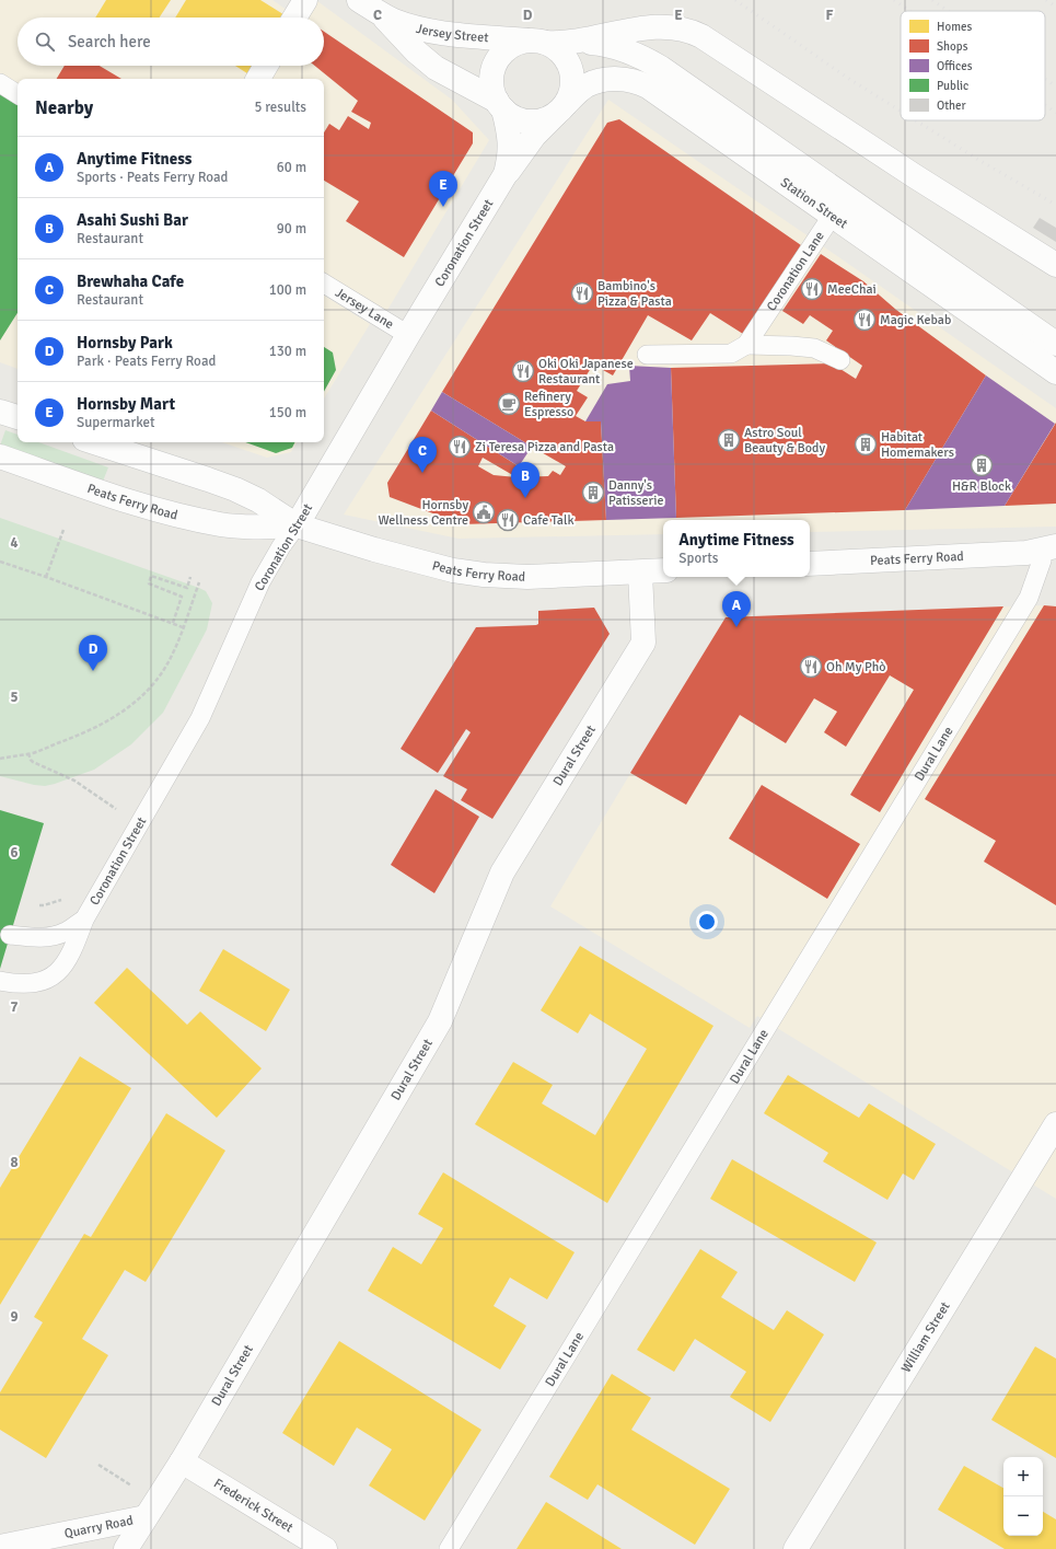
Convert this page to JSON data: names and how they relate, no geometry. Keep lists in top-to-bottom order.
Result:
{
  "streets": {
    "street": [
      "Jersey Street",
      "Station Street",
      "Coronation Street",
      "Peats Ferry Road",
      "Dural Street",
      "William Street",
      "Frederick Street",
      "Quarry Road"
    ],
    "lane": ["Coronation Lane", "Jersey Lane", "Dural Lane"]
  },
  "crossings": [
    ["Jersey Street", "Station Street"],
    ["Jersey Street", "Coronation Street"],
    ["Station Street", "Coronation Street"],
    ["Station Street", "Coronation Lane"],
    ["Coronation Street", "Jersey Lane"],
    ["Coronation Street", "Peats Ferry Road"],
    ["Peats Ferry Road", "Dural Lane"],
    ["Peats Ferry Road", "Dural Street"],
    ["Dural Street", "Frederick Street"],
    ["Dural Street", "Quarry Road"]
  ],
  "places": {
    "restaurant": [
      "MeeChai",
      "Bambino's Pizza & Pasta",
      "Magic Kebab",
      "Oki Oki Japanese Restaurant",
      "Zi Teresa Pizza and Pasta",
      "Cafe Talk",
      "Oh My Phò"
    ],
    "cafe": ["Refinery Espresso"],
    "building": [
      "Astro Soul Beauty & Body",
      "Habitat Homemakers",
      "H&R Block",
      "Danny's Patisserie"
    ],
    "public building": ["Hornsby Wellness Centre"]
  },
  "legend": [
    "Homes",
    "Shops",
    "Offices",
    "Public",
    "Other"
  ],
  "page": {
    "search": "Search here",
    "heading": ["Nearby", "5 results"],
    "list": [
      {
        "mark": "A",
        "name": "Anytime Fitness",
        "note": "Sports · Peats Ferry Road",
        "value": "60 m"
      },
      {
        "mark": "B",
        "name": "Asahi Sushi Bar",
        "note": "Restaurant",
        "value": "90 m"
      },
      {
        "mark": "C",
        "name": "Brewhaha Cafe",
        "note": "Restaurant",
        "value": "100 m"
      },
      {
        "mark": "D",
        "name": "Hornsby Park",
        "note": "Park · Peats Ferry Road",
        "value": "130 m"
      },
      {
        "mark": "E",
        "name": "Hornsby Mart",
        "note": "Supermarket",
        "value": "150 m"
      }
    ],
    "pins": [
      "E",
      "C",
      "B",
      "A",
      "D"
    ],
    "popup": ["Anytime Fitness", "Sports"],
    "map_buttons": ["+", "−"]
  },
  "grid": {
    "columns": [
      "C",
      "D",
      "E",
      "F"
    ],
    "rows": [
      "4",
      "5",
      "6",
      "7",
      "8",
      "9"
    ]
  }
}
